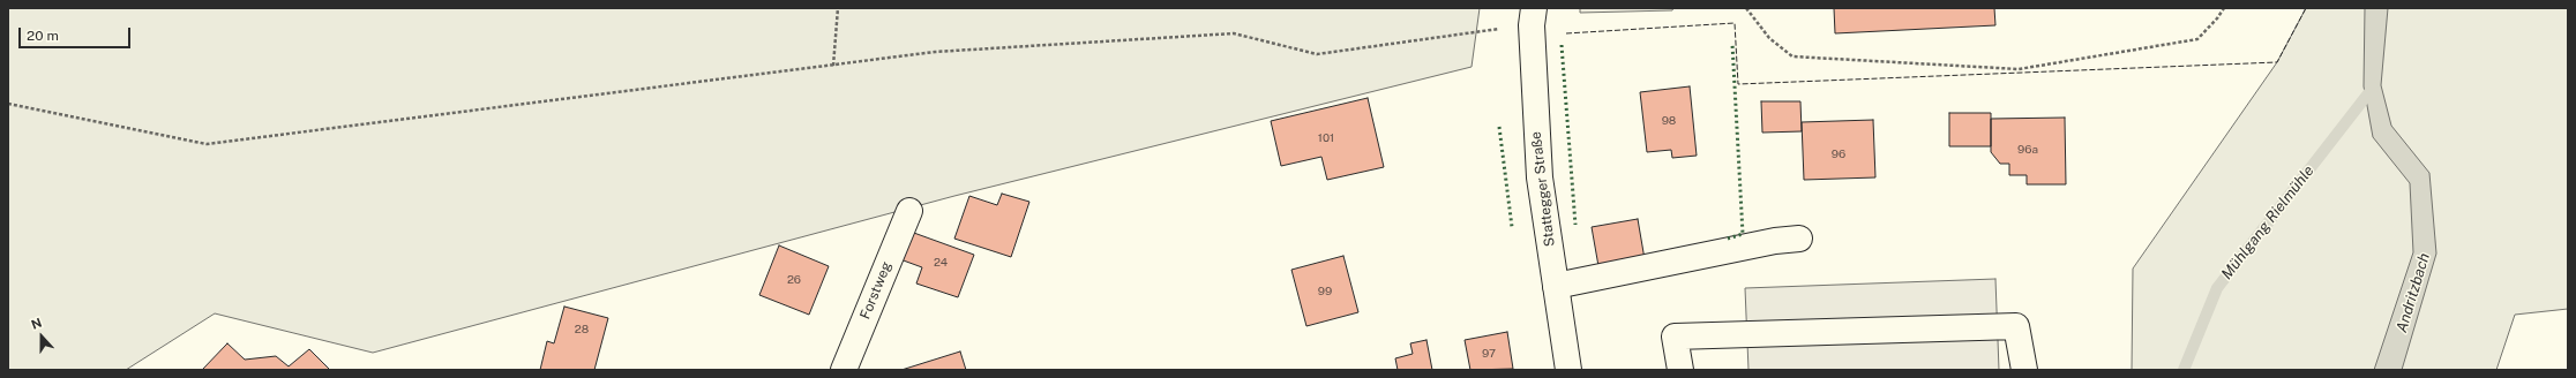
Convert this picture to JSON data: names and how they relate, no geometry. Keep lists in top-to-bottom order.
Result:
{
  "streets": {
    "main road": ["Stattegger Straße", "Forstweg"]
  },
  "water": ["Mühlgang Rielmühle", "Andritzbach"],
  "house_numbers": [
    "98",
    "101",
    "96a",
    "96",
    "24",
    "26",
    "99",
    "28",
    "97"
  ],
  "scale_bar": "20 m",
  "north": "top"
}
